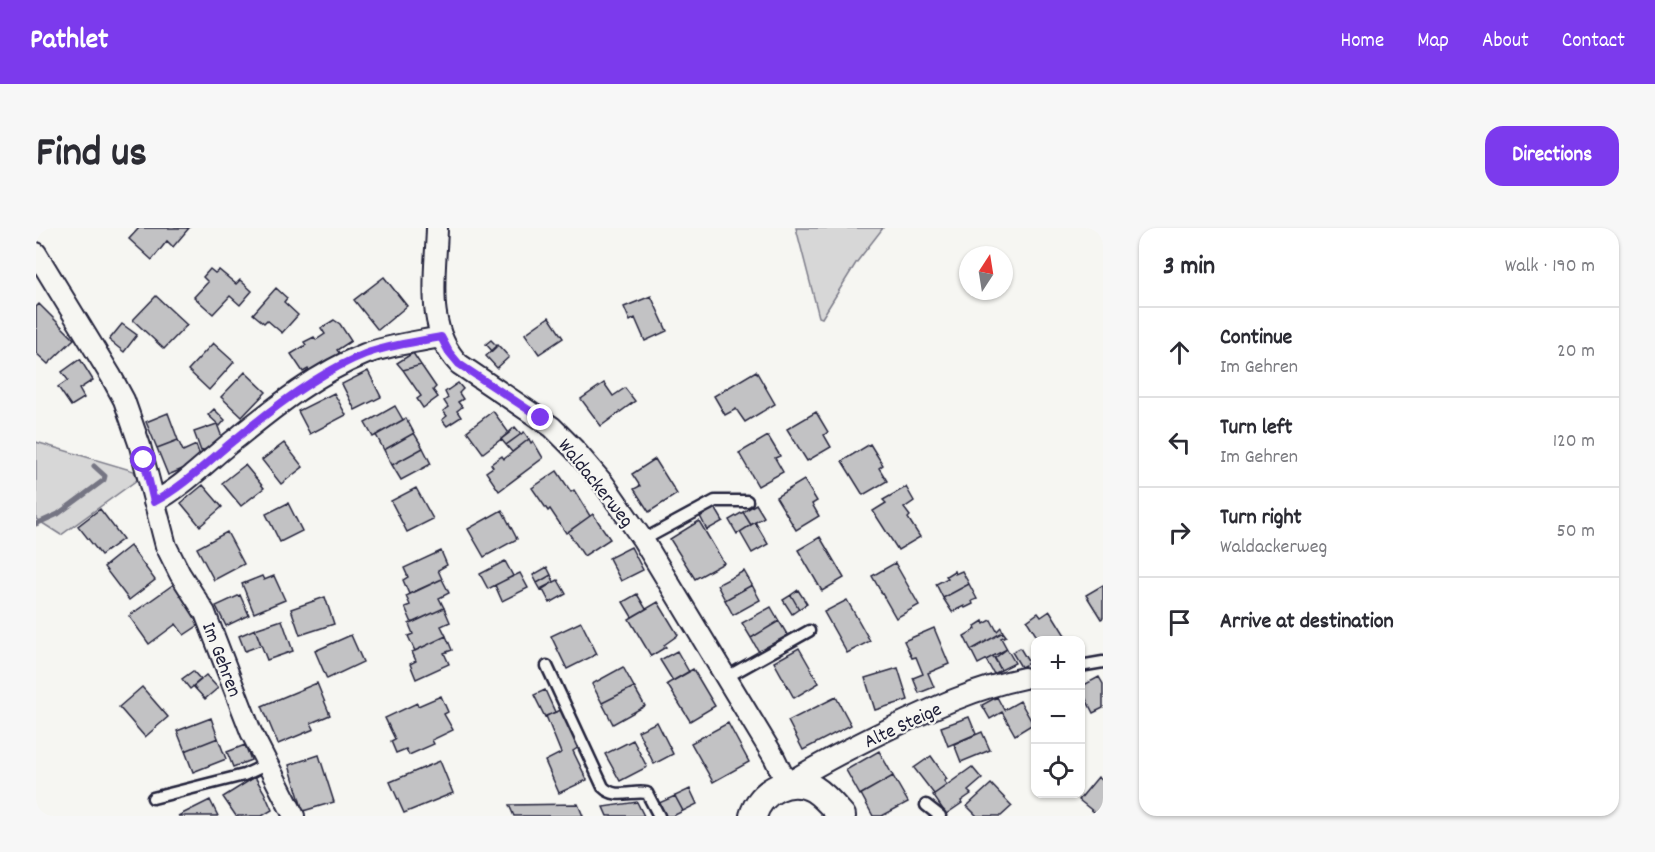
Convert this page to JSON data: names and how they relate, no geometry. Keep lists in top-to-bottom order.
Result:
{
  "streets": {
    "street": ["Waldackerweg", "Im Gehren", "Alte Steige"]
  },
  "crossings": [
    ["Waldackerweg", "Alte Steige"]
  ],
  "north": "top",
  "page": {
    "header": "Pathlet",
    "nav": [
      "Home",
      "Map",
      "About",
      "Contact"
    ],
    "title": "Find us",
    "buttons": "Directions",
    "heading": ["3 min", "Walk · 190 m"],
    "list": [
      ["Continue", "Im Gehren", "20 m"],
      ["Turn left", "Im Gehren", "120 m"],
      ["Turn right", "Waldackerweg", "50 m"],
      "Arrive at destination"
    ],
    "map_buttons": ["+", "−"]
  }
}
